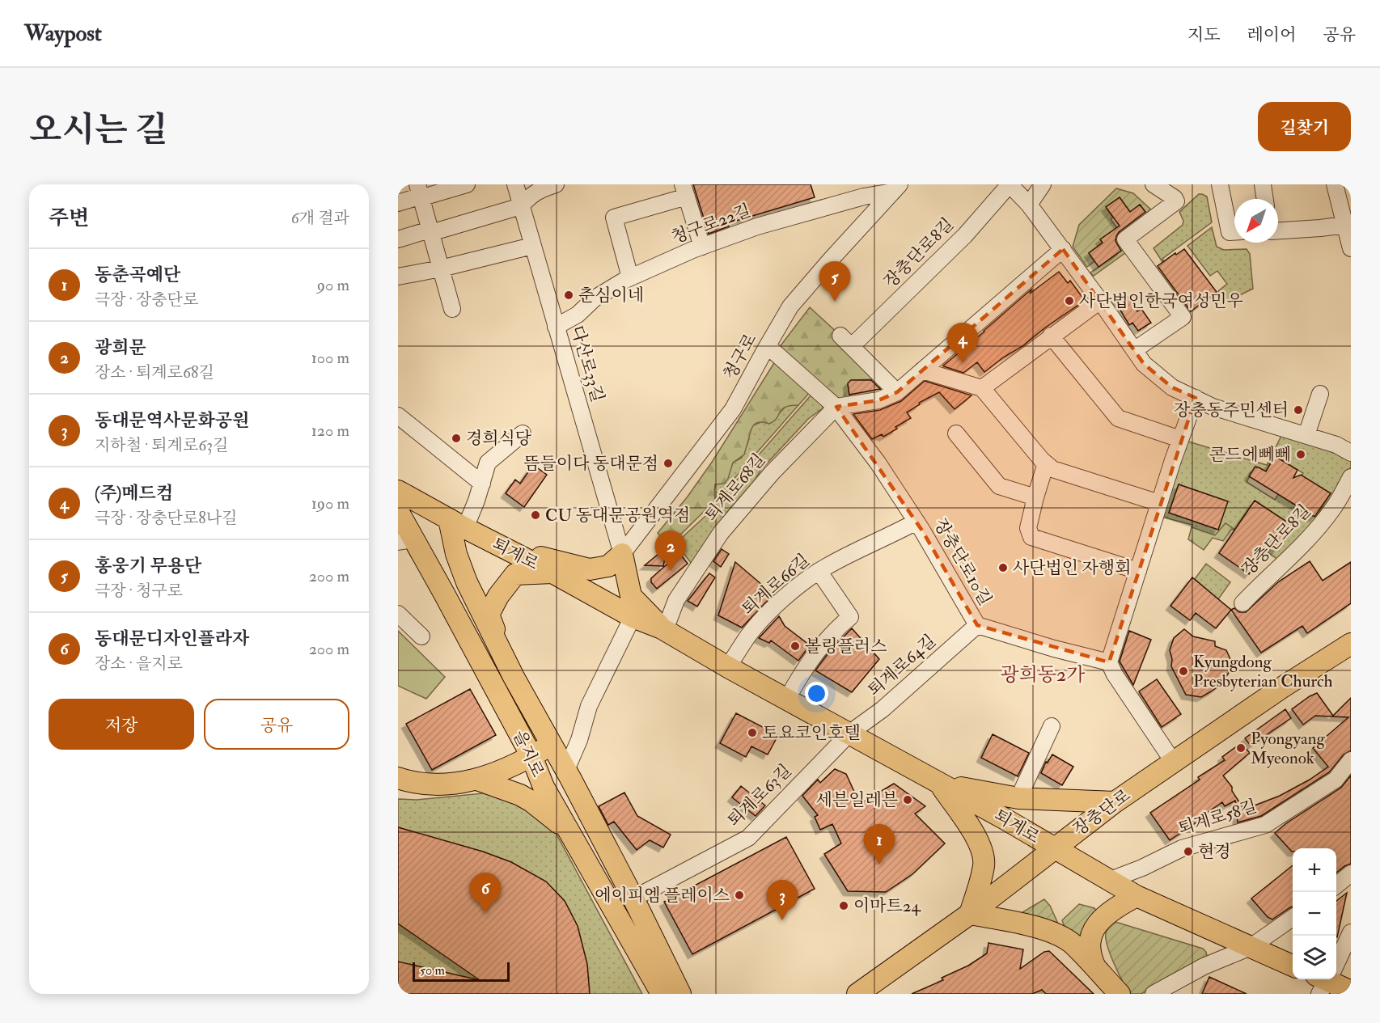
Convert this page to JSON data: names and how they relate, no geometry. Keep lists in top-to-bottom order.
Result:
{
  "streets": {
    "main road": ["퇴계로", "을지로", "장충단로"],
    "street": [
      "청구로22길",
      "장충단로8길",
      "청구로",
      "다산로33길",
      "퇴계로68길",
      "장충단로10길",
      "퇴계로66길",
      "퇴계로64길",
      "퇴계로63길",
      "퇴계로58길"
    ]
  },
  "crossings": [
    ["청구로22길", "청구로"],
    ["청구로22길", "다산로33길"],
    ["청구로", "다산로33길"],
    ["청구로", "장충단로10길"],
    ["퇴계로68길", "퇴계로"],
    ["퇴계로68길", "장충단로10길"],
    ["퇴계로", "퇴계로66길"],
    ["퇴계로", "퇴계로64길"],
    ["퇴계로", "을지로"],
    ["퇴계로", "퇴계로63길"],
    ["퇴계로", "장충단로"],
    ["퇴계로", "퇴계로58길"],
    ["장충단로10길", "퇴계로66길"],
    ["장충단로10길", "퇴계로64길"],
    ["퇴계로64길", "퇴계로63길"],
    ["을지로", "퇴계로63길"]
  ],
  "districts": ["광희동2가"],
  "places": [
    "춘심이네",
    "사단법인한국여성민우",
    "장충동주민센터",
    "경희식당",
    "콘드에뻬뻬",
    "뜸들이다 동대문점",
    "CU 동대문공원역점",
    "사단법인 자행회",
    "볼링플러스",
    "Kyungdong Presbyterian Church",
    "토요코인호텔",
    "Pyongyang Myeonok",
    "세븐일레븐",
    "현경",
    "에이피엠 플레이스",
    "이마트24"
  ],
  "scale_bar": "50 m",
  "north": "bottom left",
  "page": {
    "header": "Waypost",
    "nav": ["지도", "레이어", "공유"],
    "title": "오시는 길",
    "buttons": [
      "길찾기",
      ["저장", "공유"]
    ],
    "heading": ["주변", "6개 결과"],
    "list": [
      {
        "mark": "1",
        "name": "동춘곡예단",
        "note": "극장 · 장충단로",
        "value": "90 m"
      },
      {
        "mark": "2",
        "name": "광희문",
        "note": "장소 · 퇴계로68길",
        "value": "100 m"
      },
      {
        "mark": "3",
        "name": "동대문역사문화공원",
        "note": "지하철 · 퇴계로63길",
        "value": "120 m"
      },
      {
        "mark": "4",
        "name": "(주)메드컴",
        "note": "극장 · 장충단로8나길",
        "value": "190 m"
      },
      {
        "mark": "5",
        "name": "홍웅기 무용단",
        "note": "극장 · 청구로",
        "value": "200 m"
      },
      {
        "mark": "6",
        "name": "동대문디자인플라자",
        "note": "장소 · 을지로",
        "value": "200 m"
      }
    ],
    "pins": [
      "5",
      "4",
      "2",
      "1",
      "6",
      "3"
    ],
    "map_buttons": ["+", "−"],
    "scale": "50 m"
  }
}
